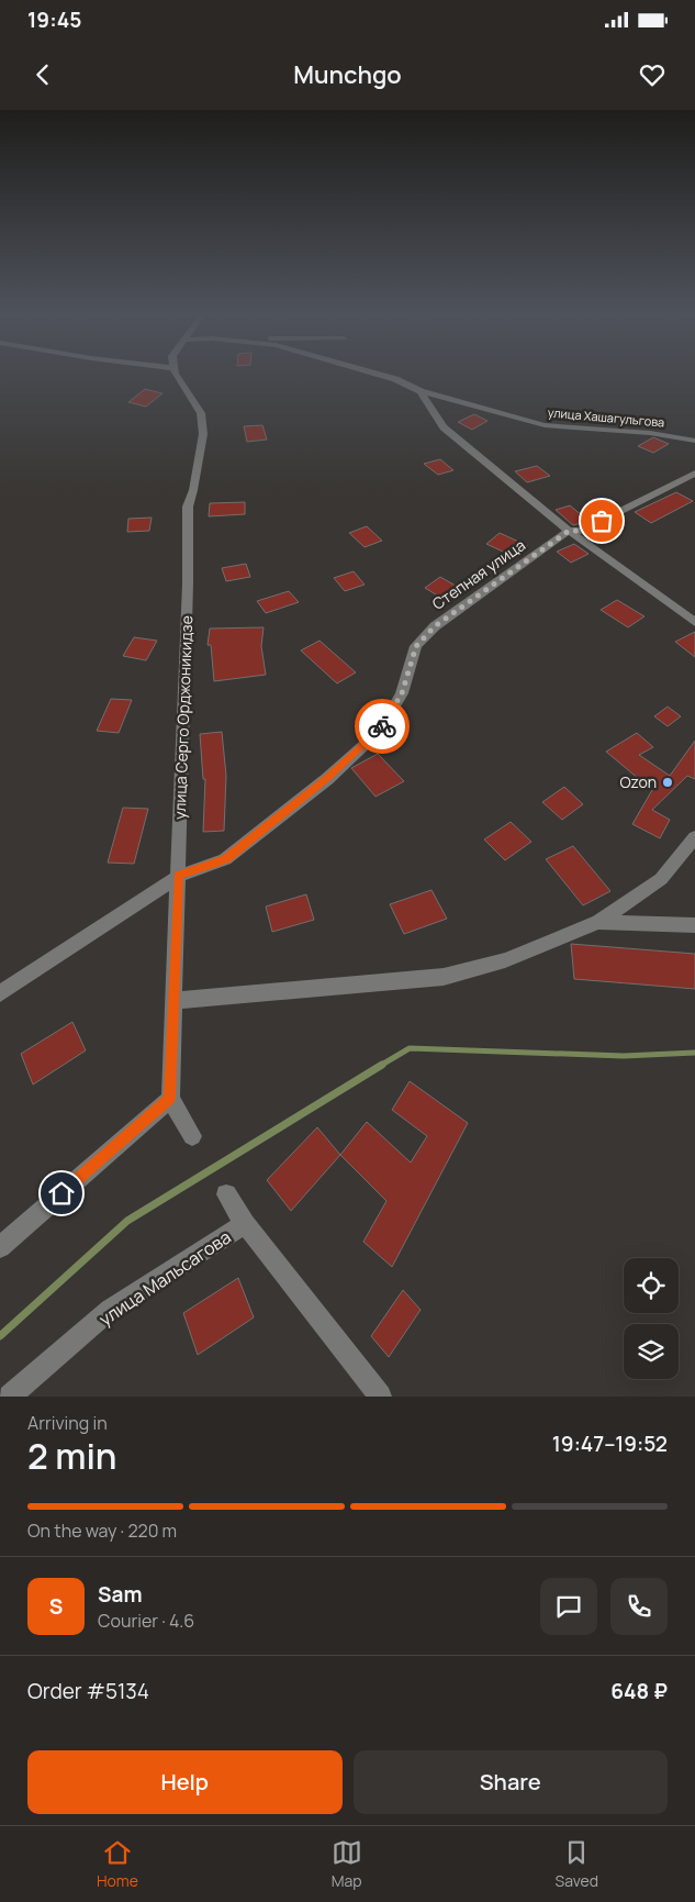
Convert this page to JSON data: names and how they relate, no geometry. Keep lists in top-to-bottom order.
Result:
{
  "streets": {
    "street": [
      "улица Хашагульгова",
      "Степная улица",
      "улица Серго Орджоникидзе",
      "улица Мальсагова"
    ]
  },
  "crossings": [
    ["Степная улица", "улица Серго Орджоникидзе"]
  ],
  "places": ["Ozon"],
  "page": {
    "status": "19:45",
    "header": "Munchgo",
    "heading": ["2 min", "Arriving in", "19:47–19:52"],
    "panel": [
      "Sam",
      "Courier · 4.6",
      "Order #5134",
      "648 ₽"
    ],
    "bar": "On the way · 220 m",
    "round": "S",
    "buttons": ["Help", "Share"],
    "tabs": ["Home", "Map", "Saved"]
  }
}
